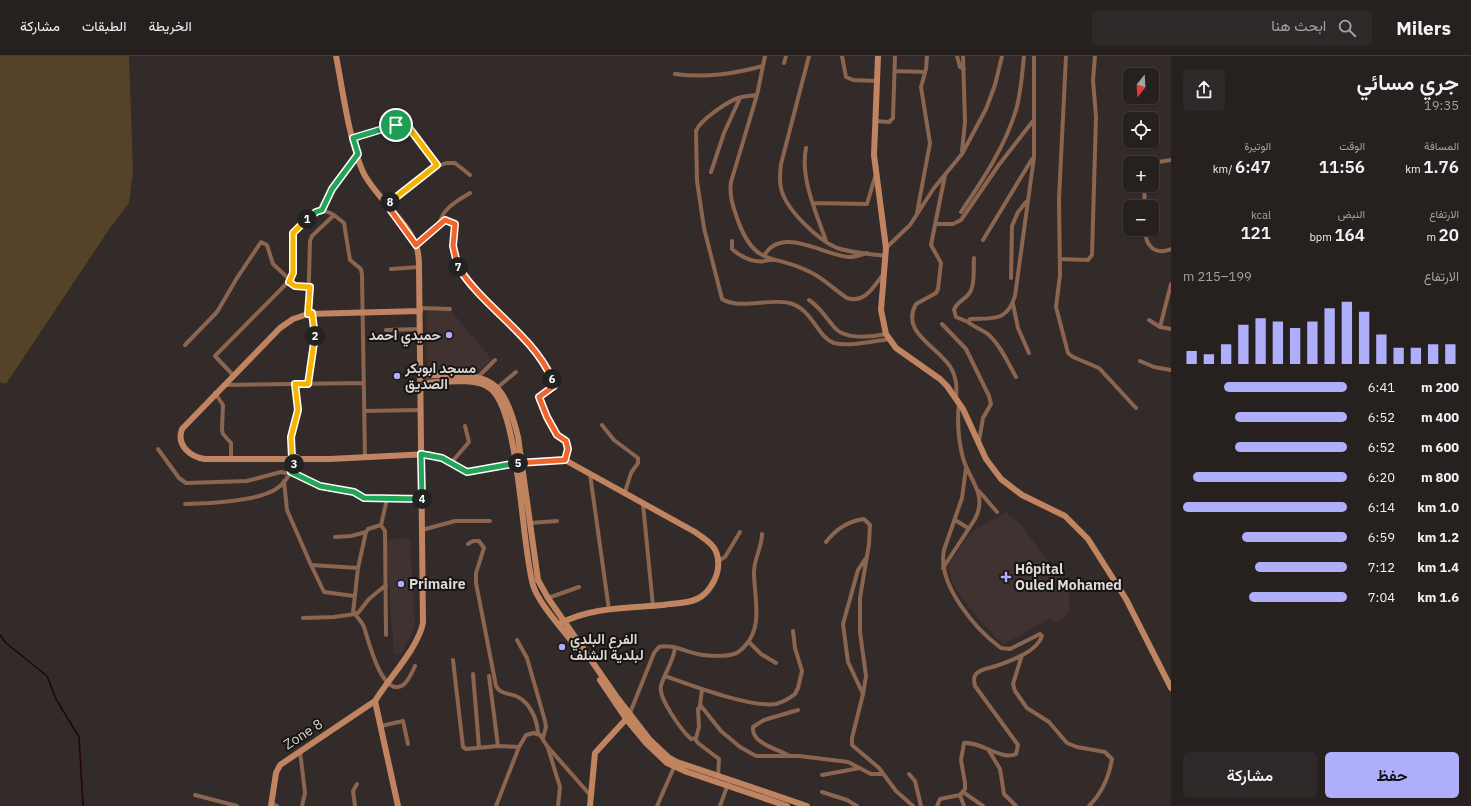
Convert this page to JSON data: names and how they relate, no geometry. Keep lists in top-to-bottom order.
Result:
{
  "streets": {
    "street": ["Zone 8"]
  },
  "places": {
    "other": [
      "حميدي احمد",
      "مسجد ابوبكر الصديق",
      "Primaire",
      "الفرع البلدي لبلدية الشلف"
    ],
    "health": ["Hôpital Ouled Mohamed"]
  },
  "north": "bottom",
  "page": {
    "header": "Milers",
    "search": "ابحث هنا",
    "nav": ["الخريطة", "الطبقات", "مشاركة"],
    "heading": ["جري مسائي", "19:35"],
    "map_buttons": ["+", "−"],
    "stats": [
      ["المسافة", "1.76 km"],
      ["الوقت", "11:56"],
      ["الوتيرة", "6:47 /km"],
      ["الارتفاع", "20 m"],
      ["النبض", "164 bpm"],
      ["kcal", "121"]
    ],
    "pins": [
      "8",
      "1",
      "7",
      "2",
      "6",
      "5",
      "3",
      "4"
    ],
    "chart": ["الارتفاع", "199–215 m"],
    "list": [
      {
        "name": "200 m",
        "note": "6:41"
      },
      {
        "name": "400 m",
        "note": "6:52"
      },
      {
        "name": "600 m",
        "note": "6:52"
      },
      {
        "name": "800 m",
        "note": "6:20"
      },
      {
        "name": "1.0 km",
        "note": "6:14"
      },
      {
        "name": "1.2 km",
        "note": "6:59"
      },
      {
        "name": "1.4 km",
        "note": "7:12"
      },
      {
        "name": "1.6 km",
        "note": "7:04"
      }
    ],
    "buttons": ["حفظ", "مشاركة"]
  }
}
